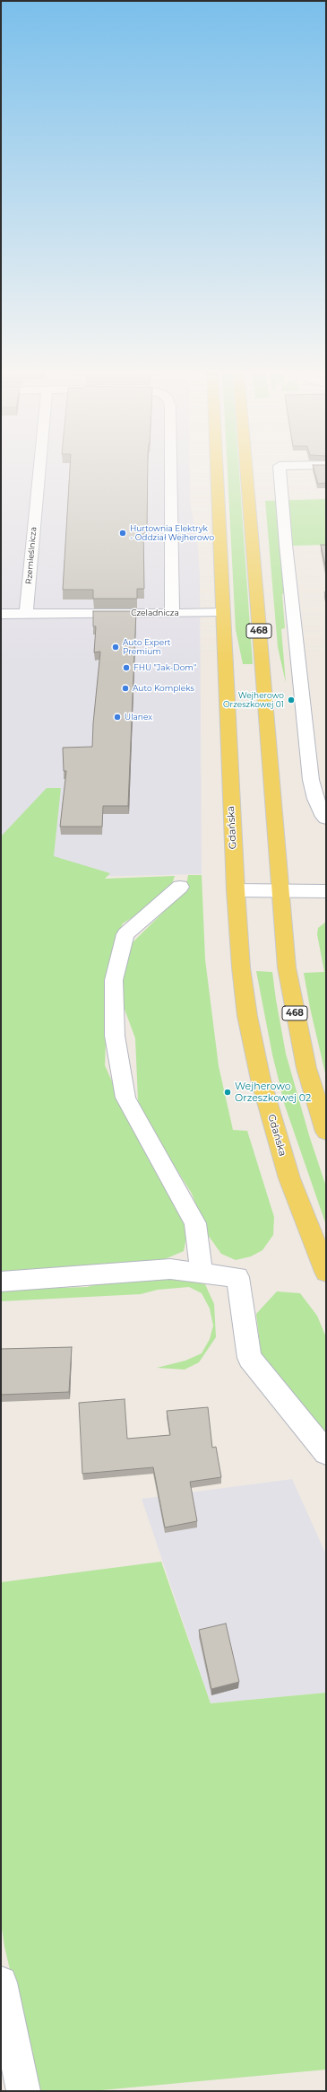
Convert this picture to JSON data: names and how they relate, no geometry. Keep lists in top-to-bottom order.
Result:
{
  "streets": {
    "main road": ["468", "Gdańska"],
    "street": ["Rzemieślnicza", "Czeladnicza"]
  },
  "crossings": [
    ["Rzemieślnicza", "Czeladnicza"],
    ["Czeladnicza", "Gdańska"]
  ],
  "places": [
    "Hurtownia Elektryk - Oddział Wejherowo",
    "Auto Expert Premium",
    "FHU \"Jak-Dom\"",
    "Auto Kompleks",
    "Wejherowo Orzeszkowej 01",
    "Ulanex",
    "Wejherowo Orzeszkowej 02"
  ]
}
